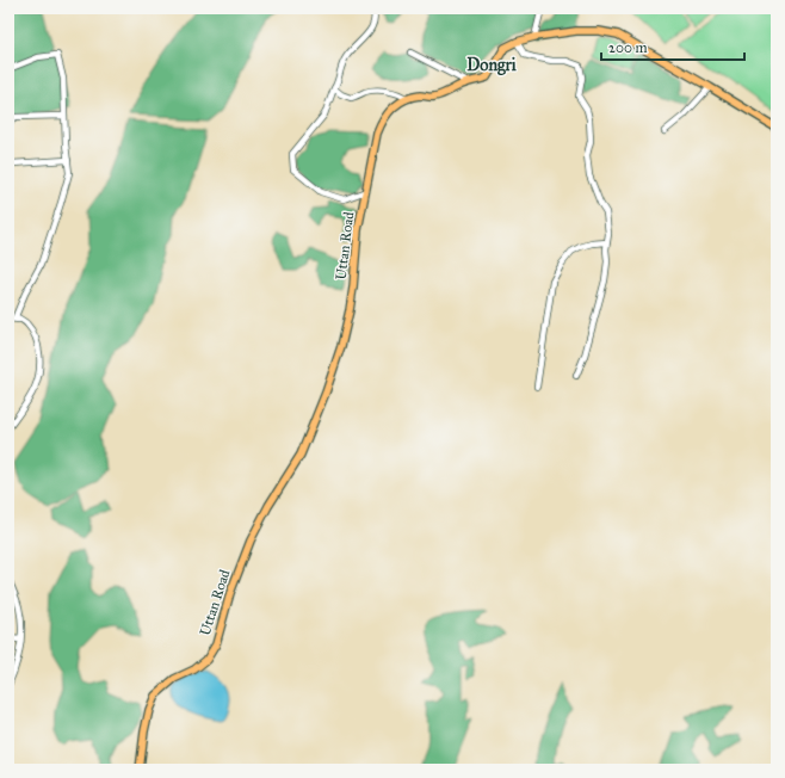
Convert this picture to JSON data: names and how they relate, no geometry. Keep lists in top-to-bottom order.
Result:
{
  "streets": {
    "main road": ["Uttan Road"]
  },
  "districts": ["Dongri"],
  "scale_bar": "200 m"
}
